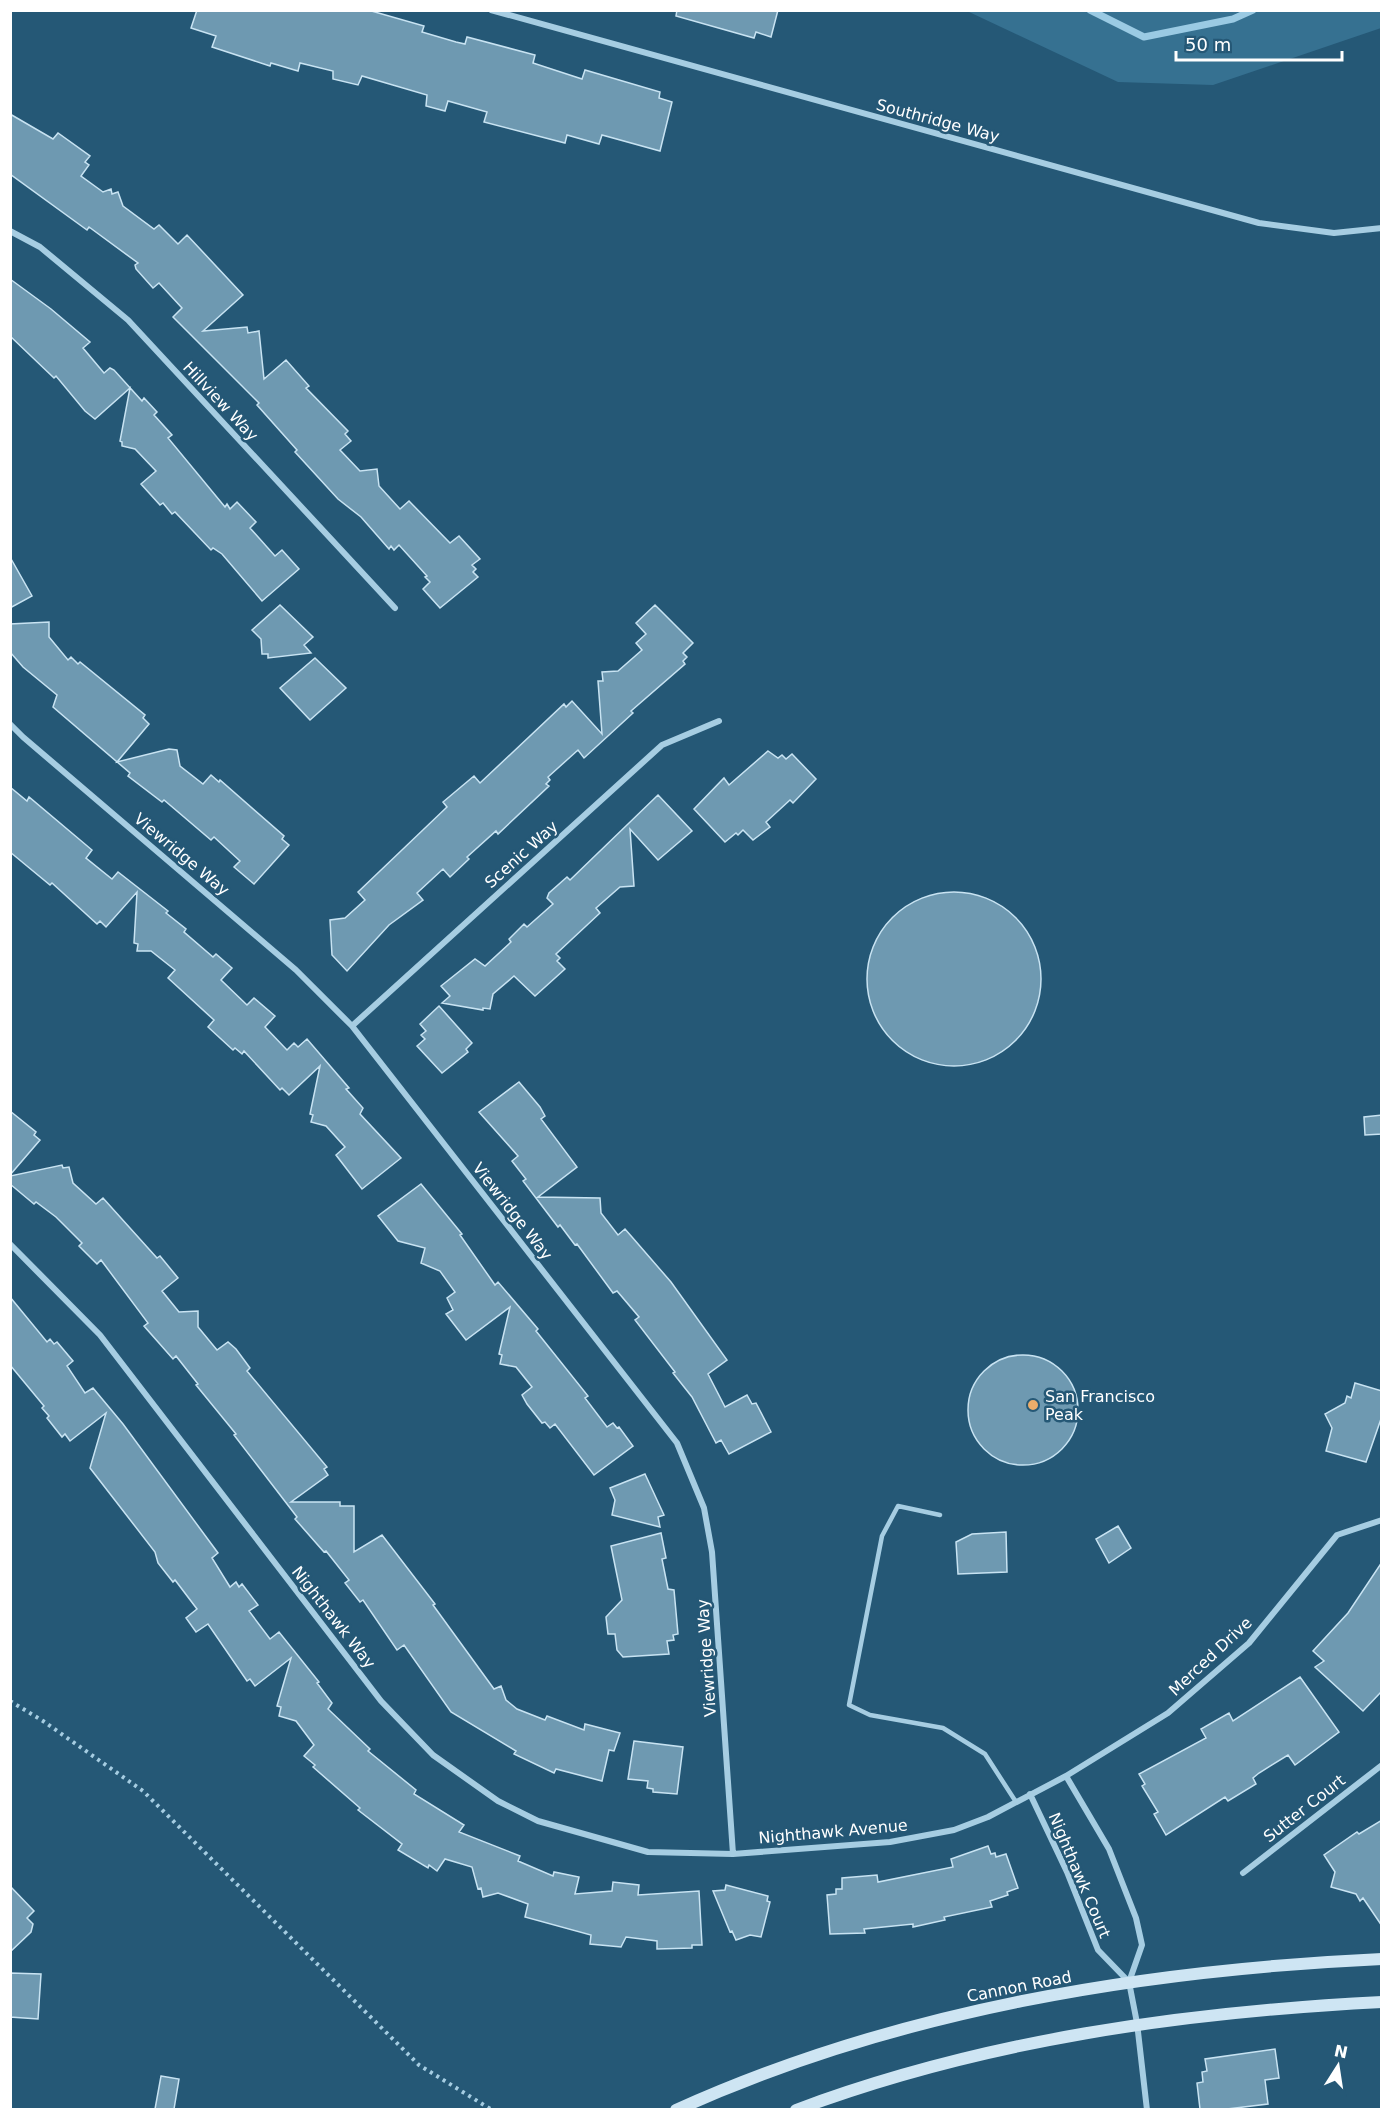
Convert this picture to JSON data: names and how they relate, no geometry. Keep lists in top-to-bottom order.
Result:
{
  "streets": {
    "main road": ["Cannon Road"],
    "street": [
      "Southridge Way",
      "Hillview Way",
      "Viewridge Way",
      "Scenic Way",
      "Nighthawk Way",
      "Merced Drive",
      "Sutter Court",
      "Nighthawk Avenue",
      "Nighthawk Court"
    ]
  },
  "crossings": [
    ["Viewridge Way", "Scenic Way"],
    ["Viewridge Way", "Nighthawk Way"],
    ["Viewridge Way", "Nighthawk Avenue"],
    ["Nighthawk Way", "Nighthawk Avenue"],
    ["Merced Drive", "Nighthawk Avenue"],
    ["Merced Drive", "Nighthawk Court"],
    ["Nighthawk Avenue", "Nighthawk Court"],
    ["Nighthawk Court", "Cannon Road"]
  ],
  "places": ["San Francisco Peak"],
  "scale_bar": "50 m",
  "north": "top"
}
